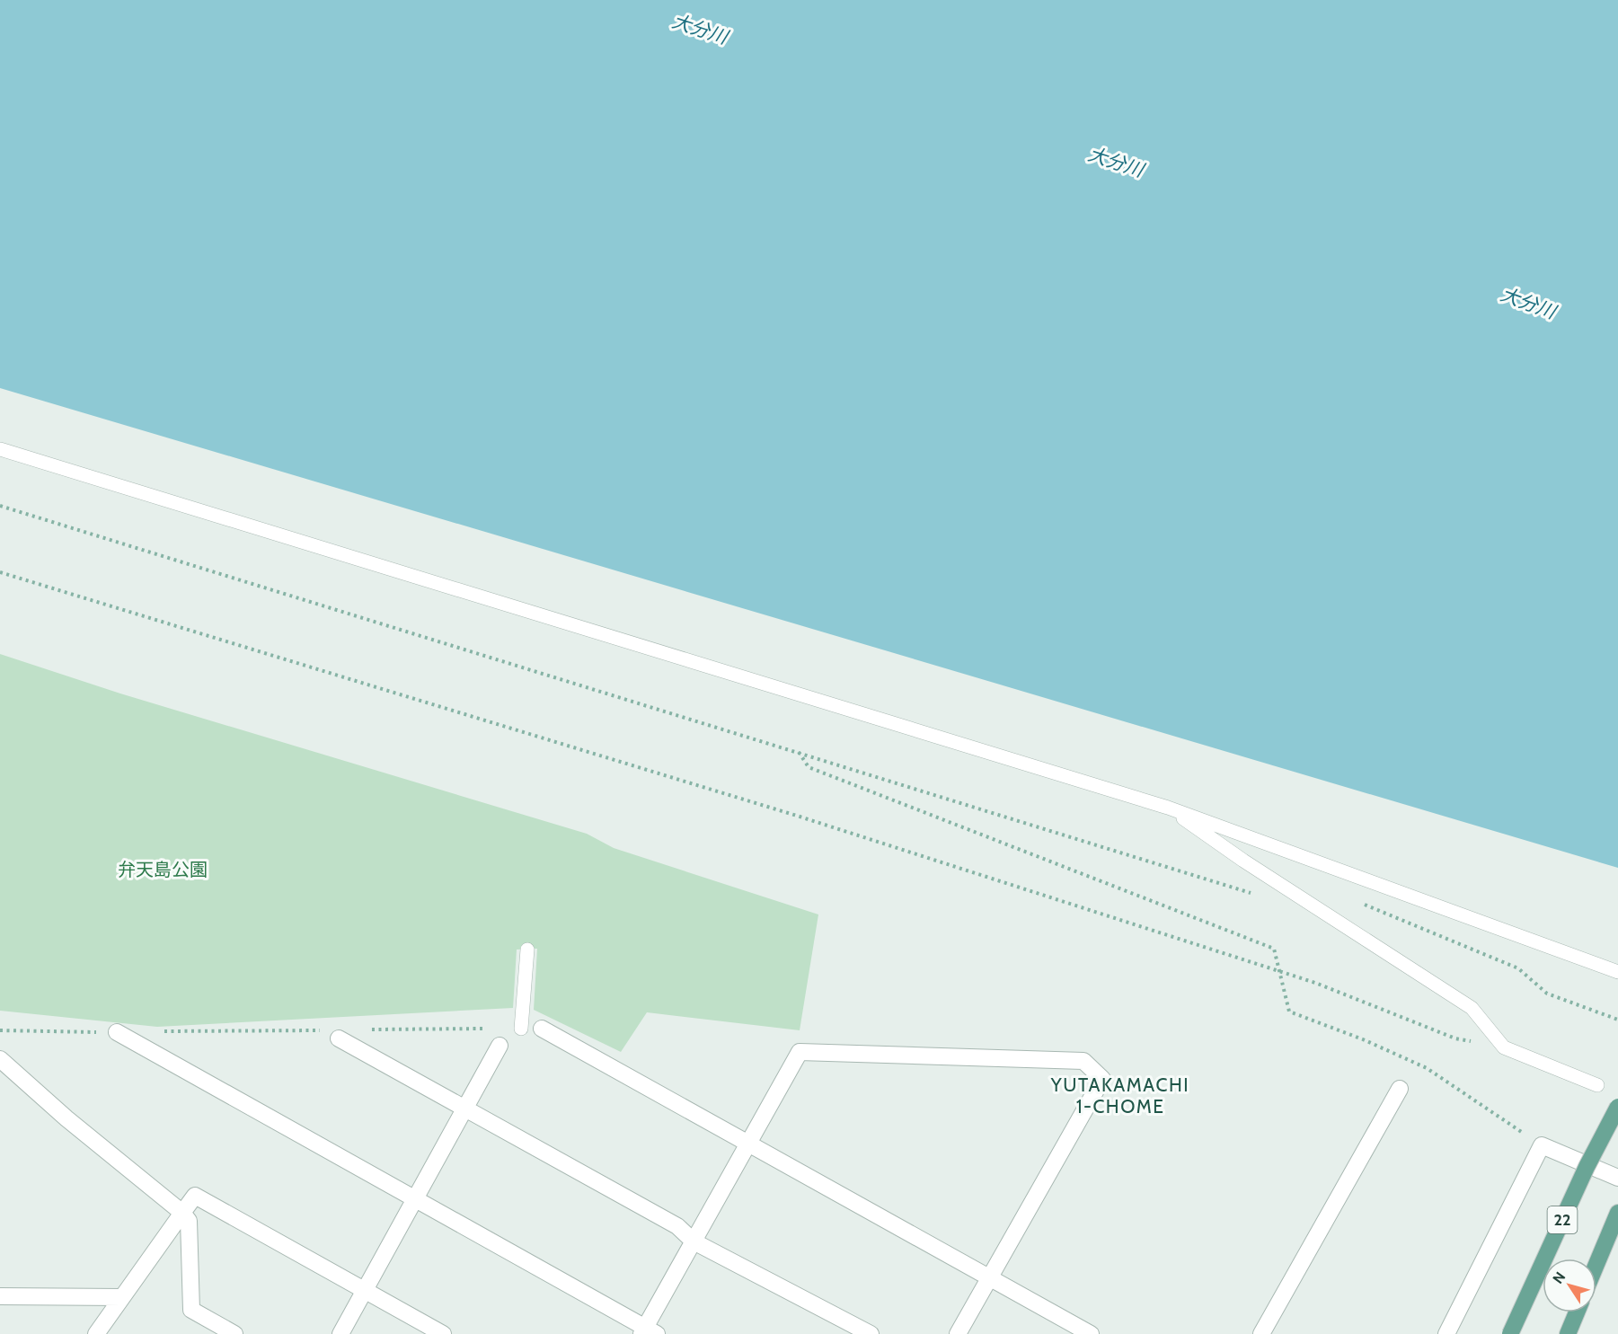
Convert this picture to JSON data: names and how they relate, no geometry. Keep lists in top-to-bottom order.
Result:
{
  "streets": {
    "main road": ["22"]
  },
  "districts": ["YUTAKAMACHI 1-CHOME"],
  "water": ["大分川"],
  "parks": ["弁天島公園"],
  "north": "top left"
}
